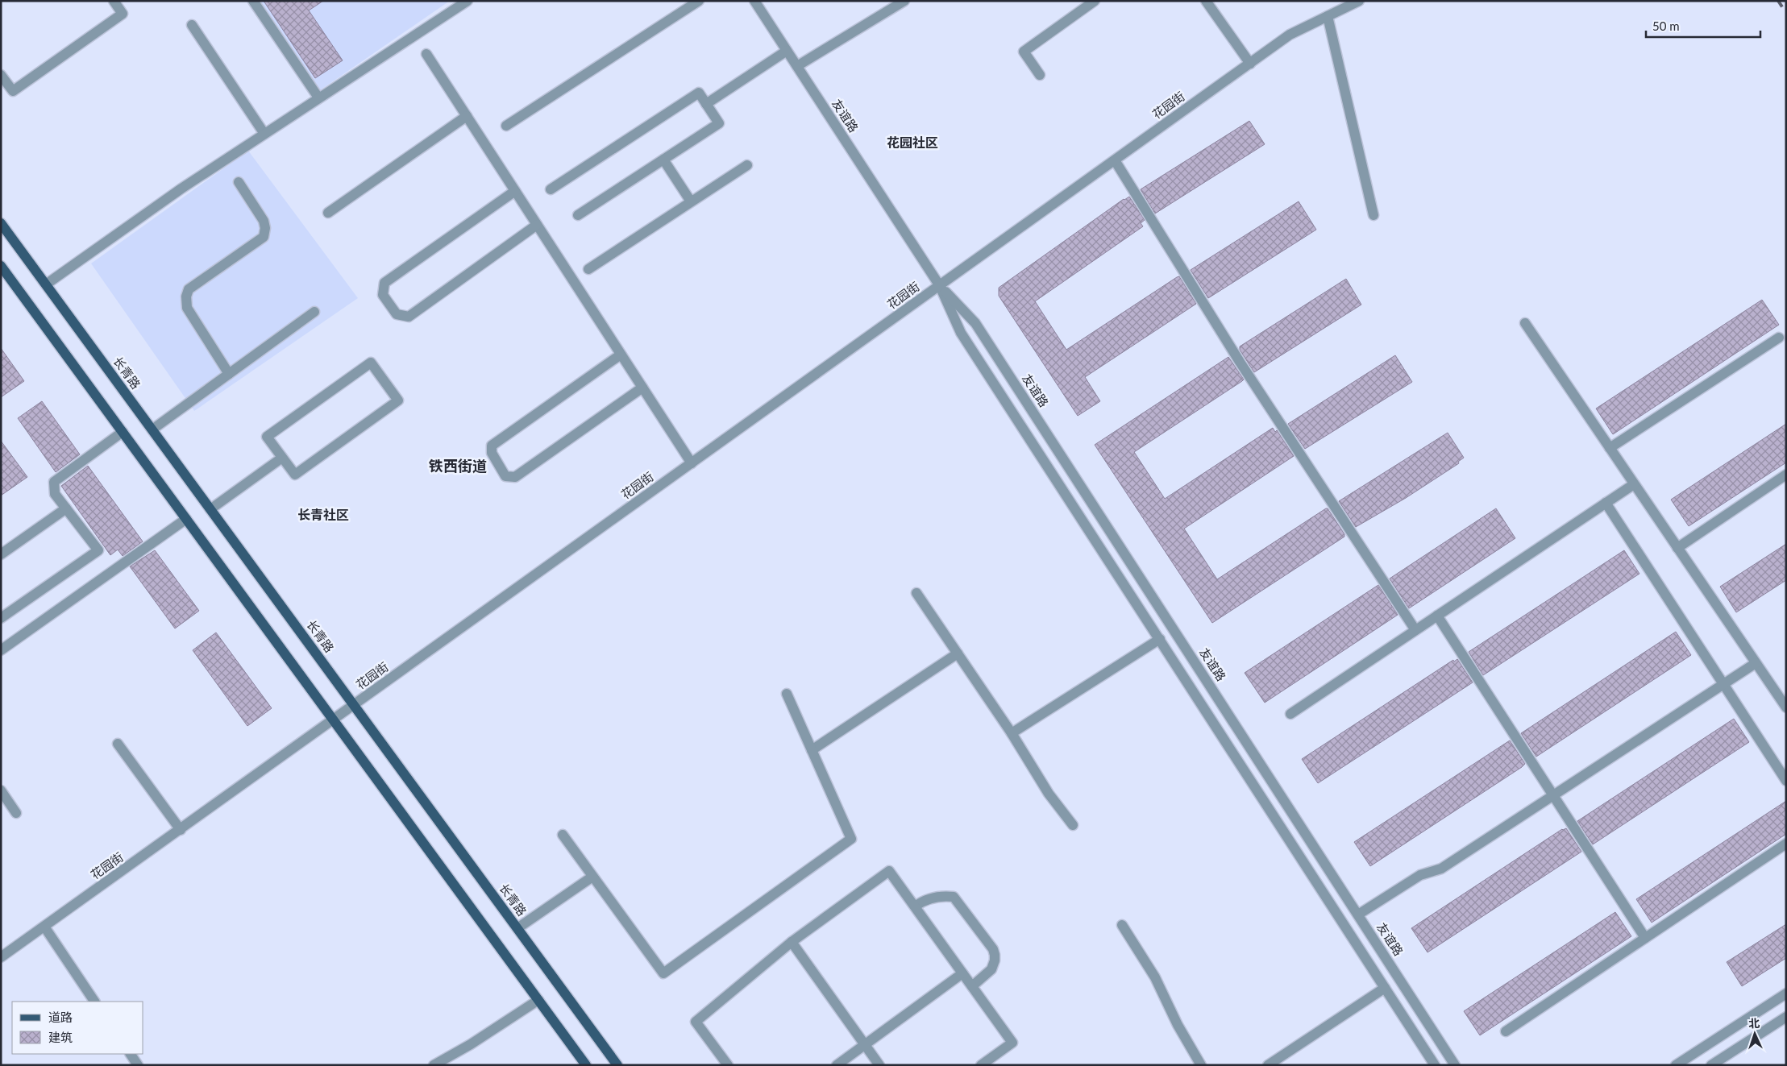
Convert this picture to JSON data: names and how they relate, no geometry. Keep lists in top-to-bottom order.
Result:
{
  "streets": {
    "main road": ["长青路"],
    "street": ["花园街", "友谊路"]
  },
  "crossings": [
    ["花园街", "友谊路"],
    ["花园街", "长青路"]
  ],
  "districts": ["花园社区", "铁西街道", "长青社区"],
  "legend": ["道路", "建筑"],
  "scale_bar": "50 m",
  "north": "top"
}
